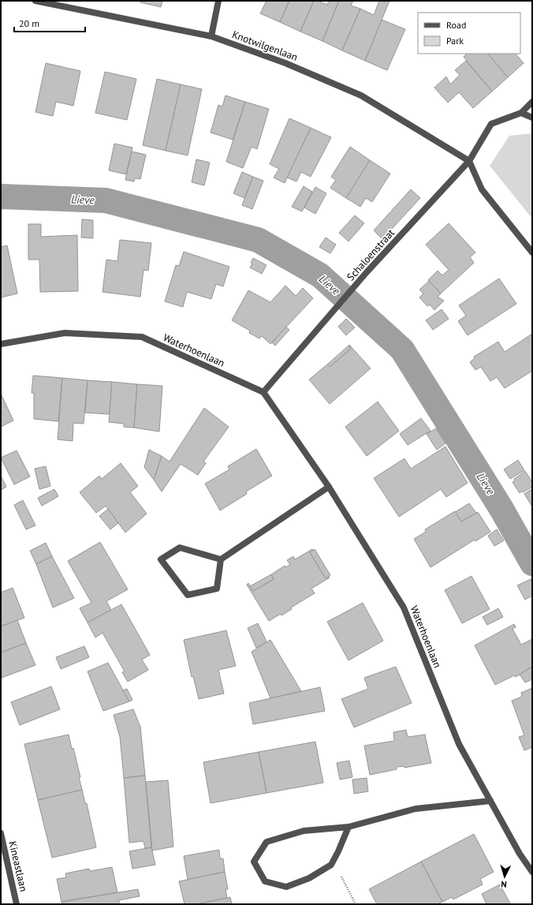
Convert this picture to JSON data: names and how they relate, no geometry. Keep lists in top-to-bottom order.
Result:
{
  "streets": {
    "street": [
      "Knotwilgenlaan",
      "Schaloenstraat",
      "Waterhoenlaan",
      "Kineastlaan"
    ]
  },
  "crossings": [
    ["Knotwilgenlaan", "Schaloenstraat"],
    ["Schaloenstraat", "Waterhoenlaan"]
  ],
  "water": ["Lieve"],
  "legend": ["Road", "Park"],
  "scale_bar": "20 m",
  "north": "bottom"
}
